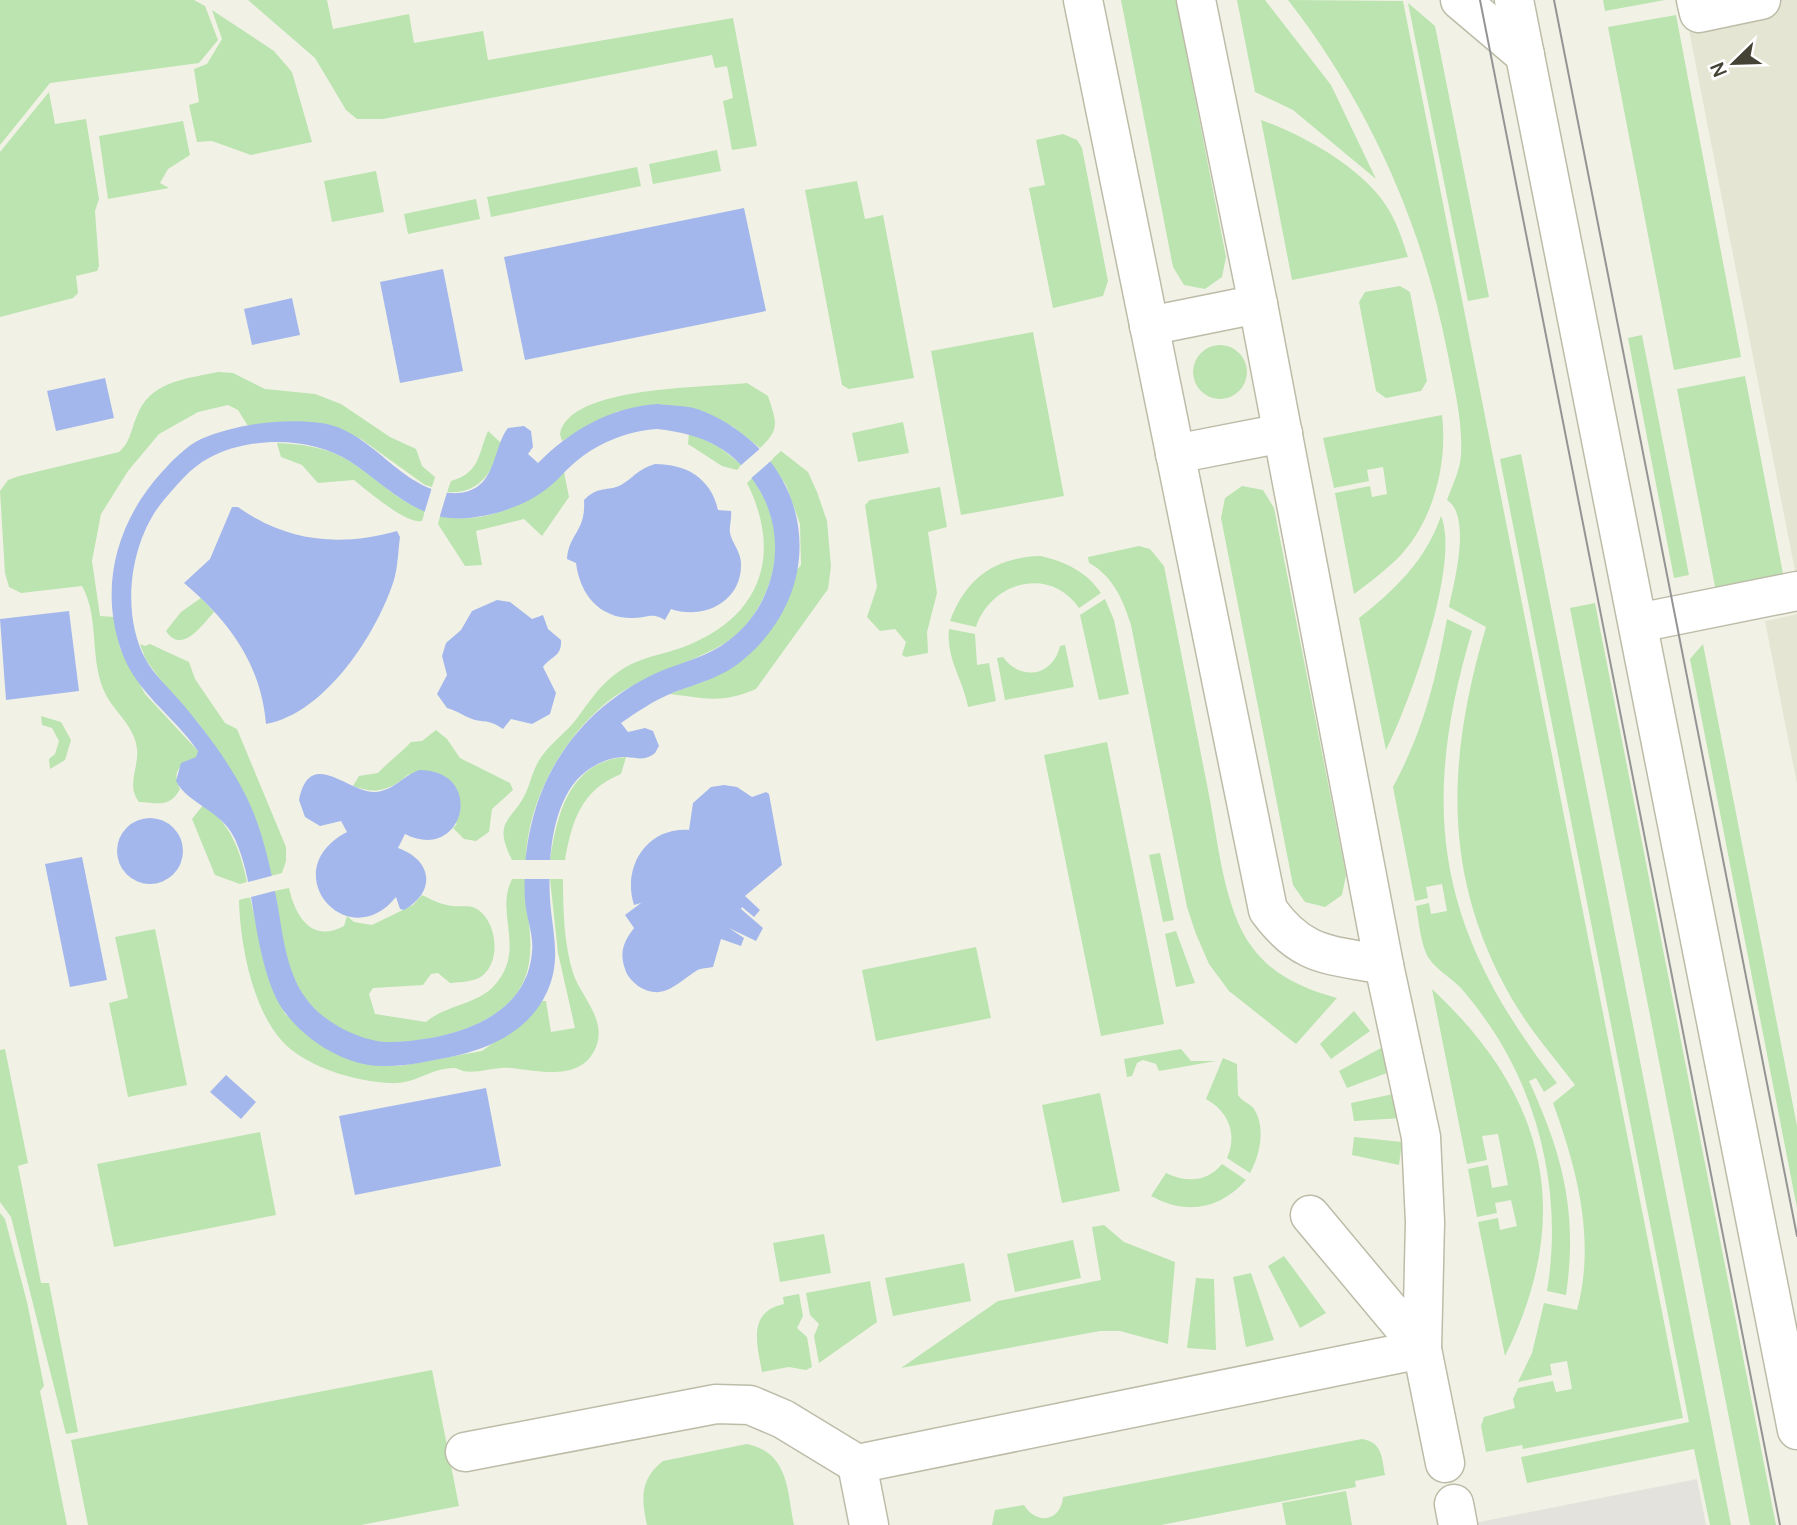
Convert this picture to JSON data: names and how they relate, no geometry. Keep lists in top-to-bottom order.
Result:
{
  "north": "bottom left"
}
